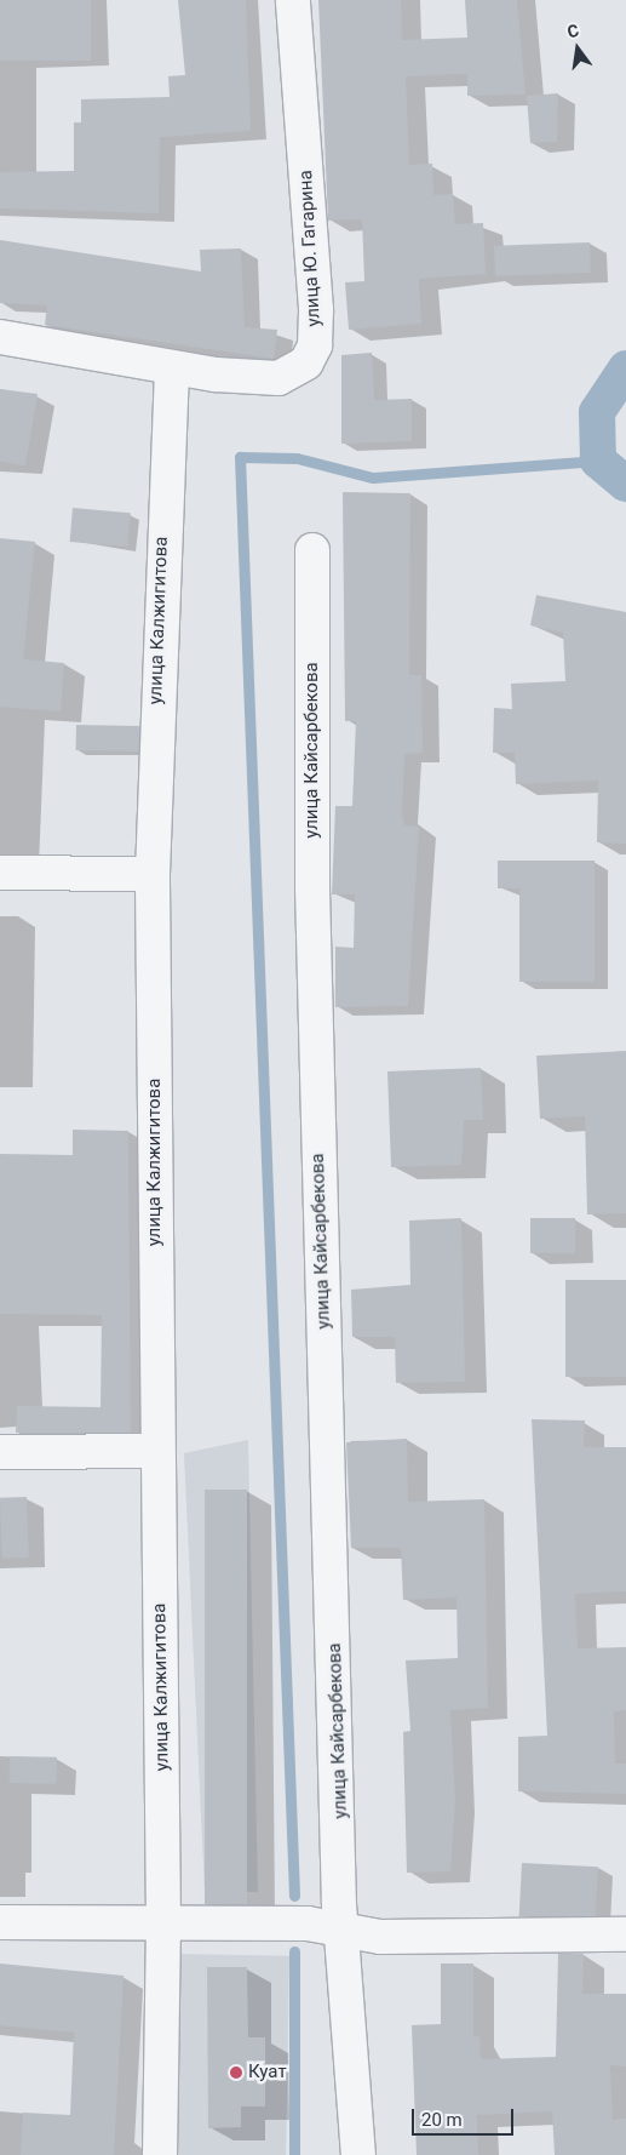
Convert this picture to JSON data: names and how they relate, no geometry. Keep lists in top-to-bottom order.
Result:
{
  "streets": {
    "street": ["улица Ю. Гагарина", "улица Калжигитова", "улица Кайсарбекова"]
  },
  "crossings": [
    ["улица Ю. Гагарина", "улица Калжигитова"]
  ],
  "places": ["Куат"],
  "scale_bar": "20 m",
  "north": "top"
}
